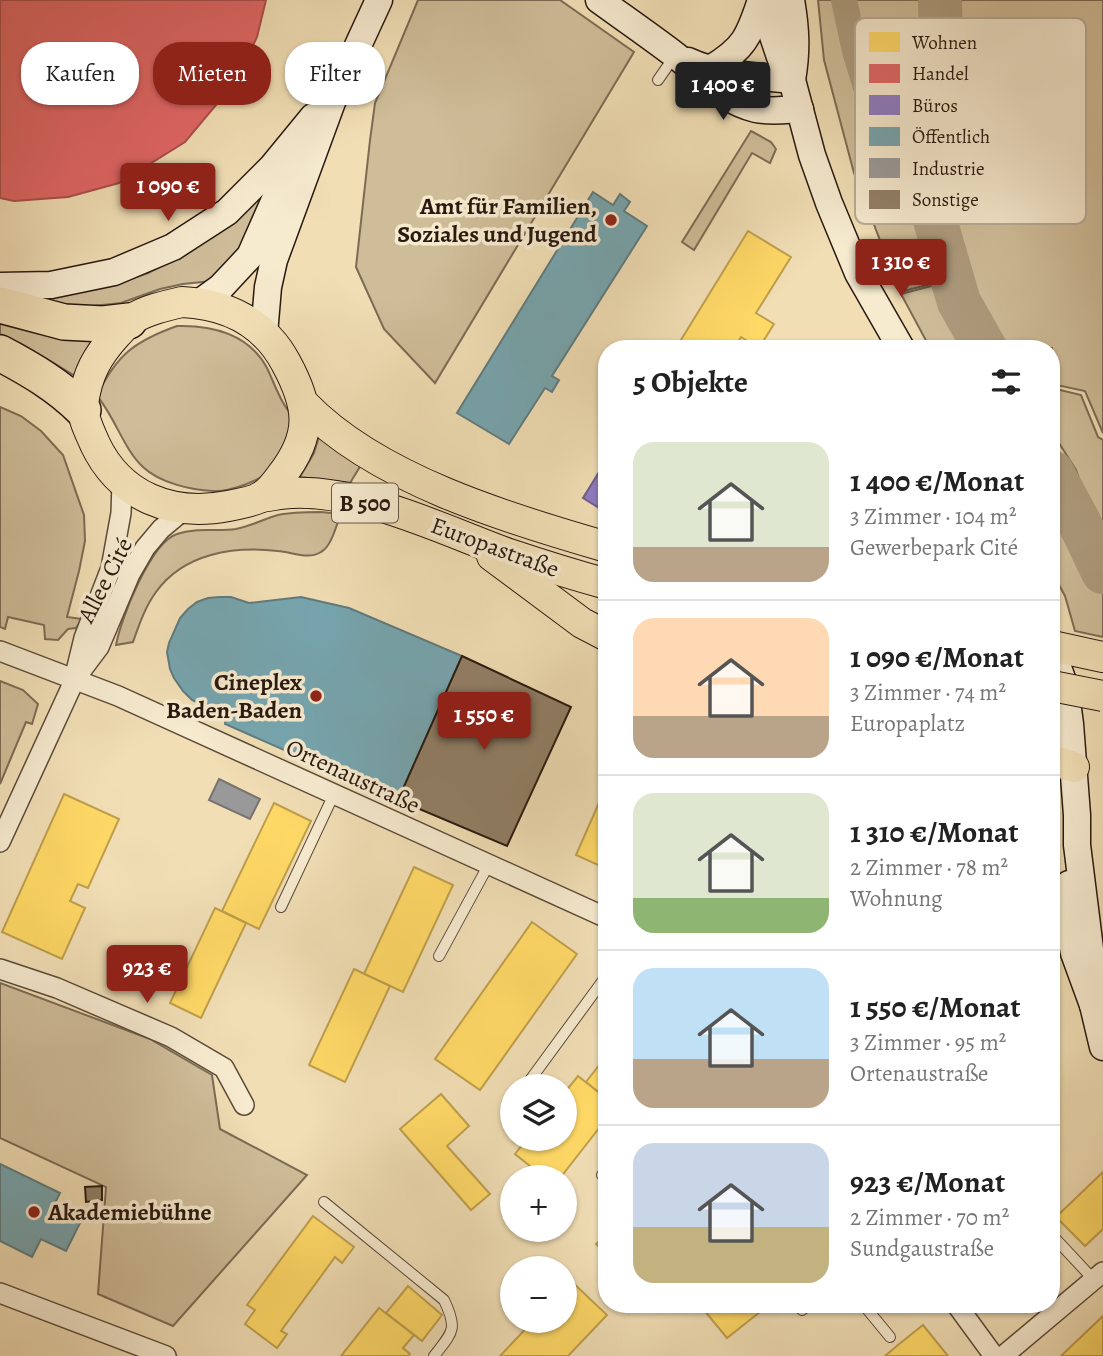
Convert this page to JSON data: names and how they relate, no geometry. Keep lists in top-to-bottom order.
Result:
{
  "streets": {
    "highway": ["B 500"],
    "main road": ["Europastraße"],
    "street": ["Allee Cité", "Ortenaustraße"]
  },
  "crossings": [
    ["B 500", "Europastraße"],
    ["B 500", "Allee Cité"],
    ["Europastraße", "Allee Cité"],
    ["Allee Cité", "Ortenaustraße"]
  ],
  "places": ["Amt für Familien, Soziales und Jugend", "Cineplex Baden-Baden", "Akademiebühne"],
  "legend": [
    "Wohnen",
    "Handel",
    "Büros",
    "Öffentlich",
    "Industrie",
    "Sonstige"
  ],
  "page": {
    "chip": ["Kaufen", "Mieten", "Filter"],
    "price": [
      "1 400 €",
      "1 090 €",
      "1 310 €",
      "1 550 €",
      "923 €"
    ],
    "heading": "5 Objekte",
    "list": [
      {
        "name": "1 400 €/Monat",
        "note": "3 Zimmer · 104 m² · Gewerbepark Cité"
      },
      {
        "name": "1 090 €/Monat",
        "note": "3 Zimmer · 74 m² · Europaplatz"
      },
      {
        "name": "1 310 €/Monat",
        "note": "2 Zimmer · 78 m² · Wohnung"
      },
      {
        "name": "1 550 €/Monat",
        "note": "3 Zimmer · 95 m² · Ortenaustraße"
      },
      {
        "name": "923 €/Monat",
        "note": "2 Zimmer · 70 m² · Sundgaustraße"
      }
    ],
    "map_buttons": ["+", "−"]
  }
}
